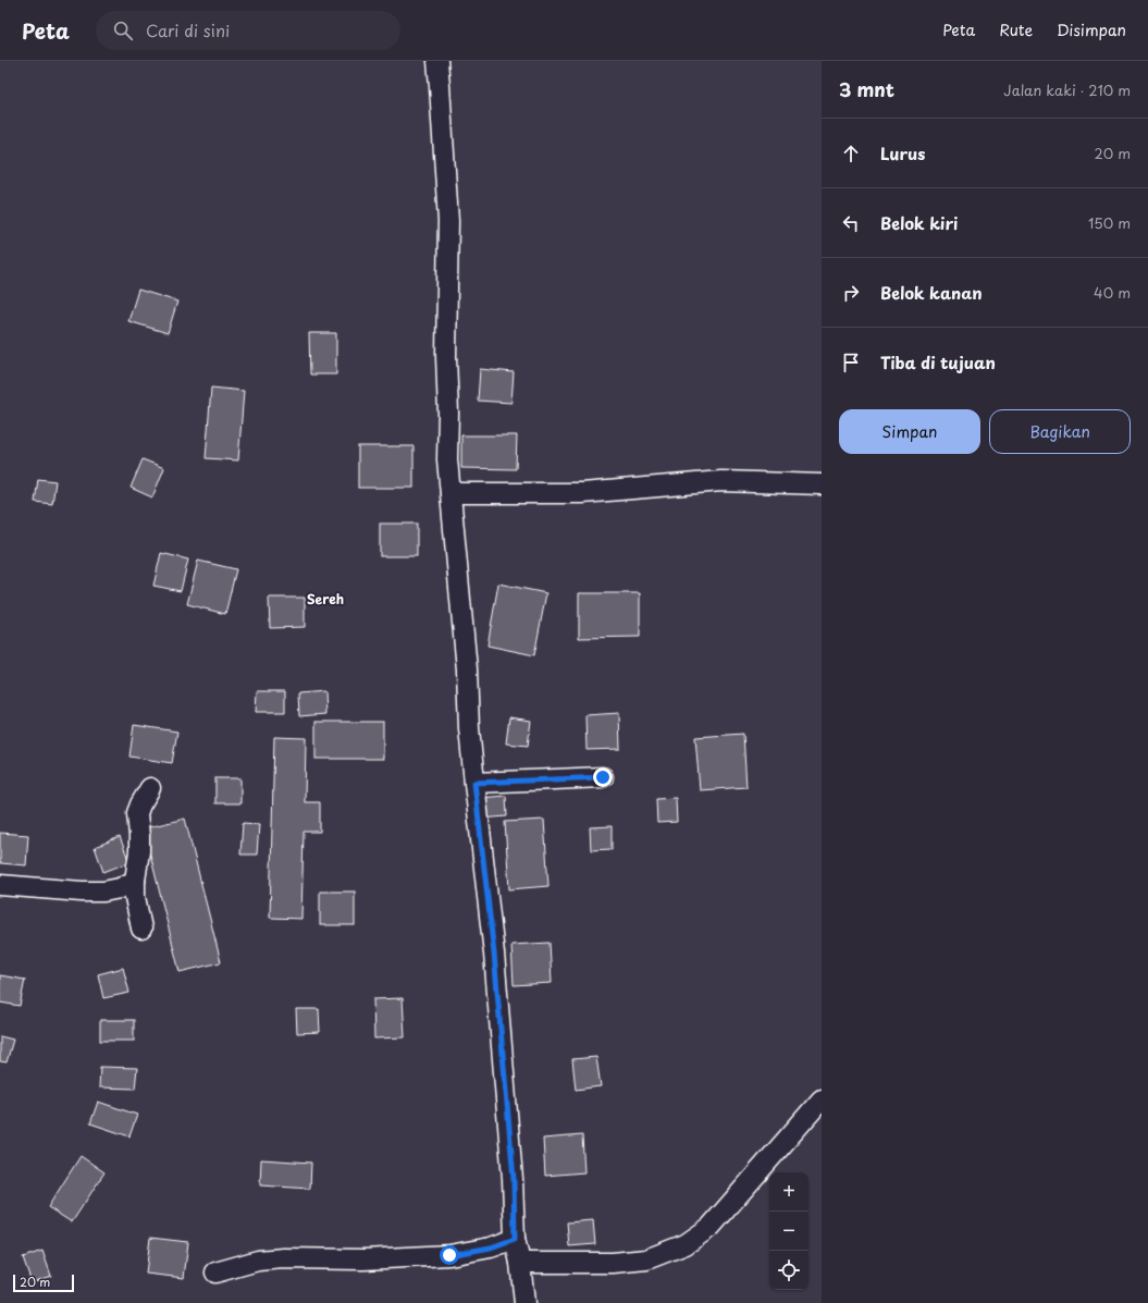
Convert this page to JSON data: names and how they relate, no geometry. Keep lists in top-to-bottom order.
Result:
{
  "districts": ["Sereh"],
  "scale_bar": "20 m",
  "page": {
    "header": "Peta",
    "search": "Cari di sini",
    "nav": ["Peta", "Rute", "Disimpan"],
    "heading": ["3 mnt", "Jalan kaki · 210 m"],
    "list": [
      ["Lurus", "20 m"],
      ["Belok kiri", "150 m"],
      ["Belok kanan", "40 m"],
      "Tiba di tujuan"
    ],
    "buttons": ["Simpan", "Bagikan"],
    "map_buttons": ["+", "−"],
    "scale": "20 m"
  }
}
